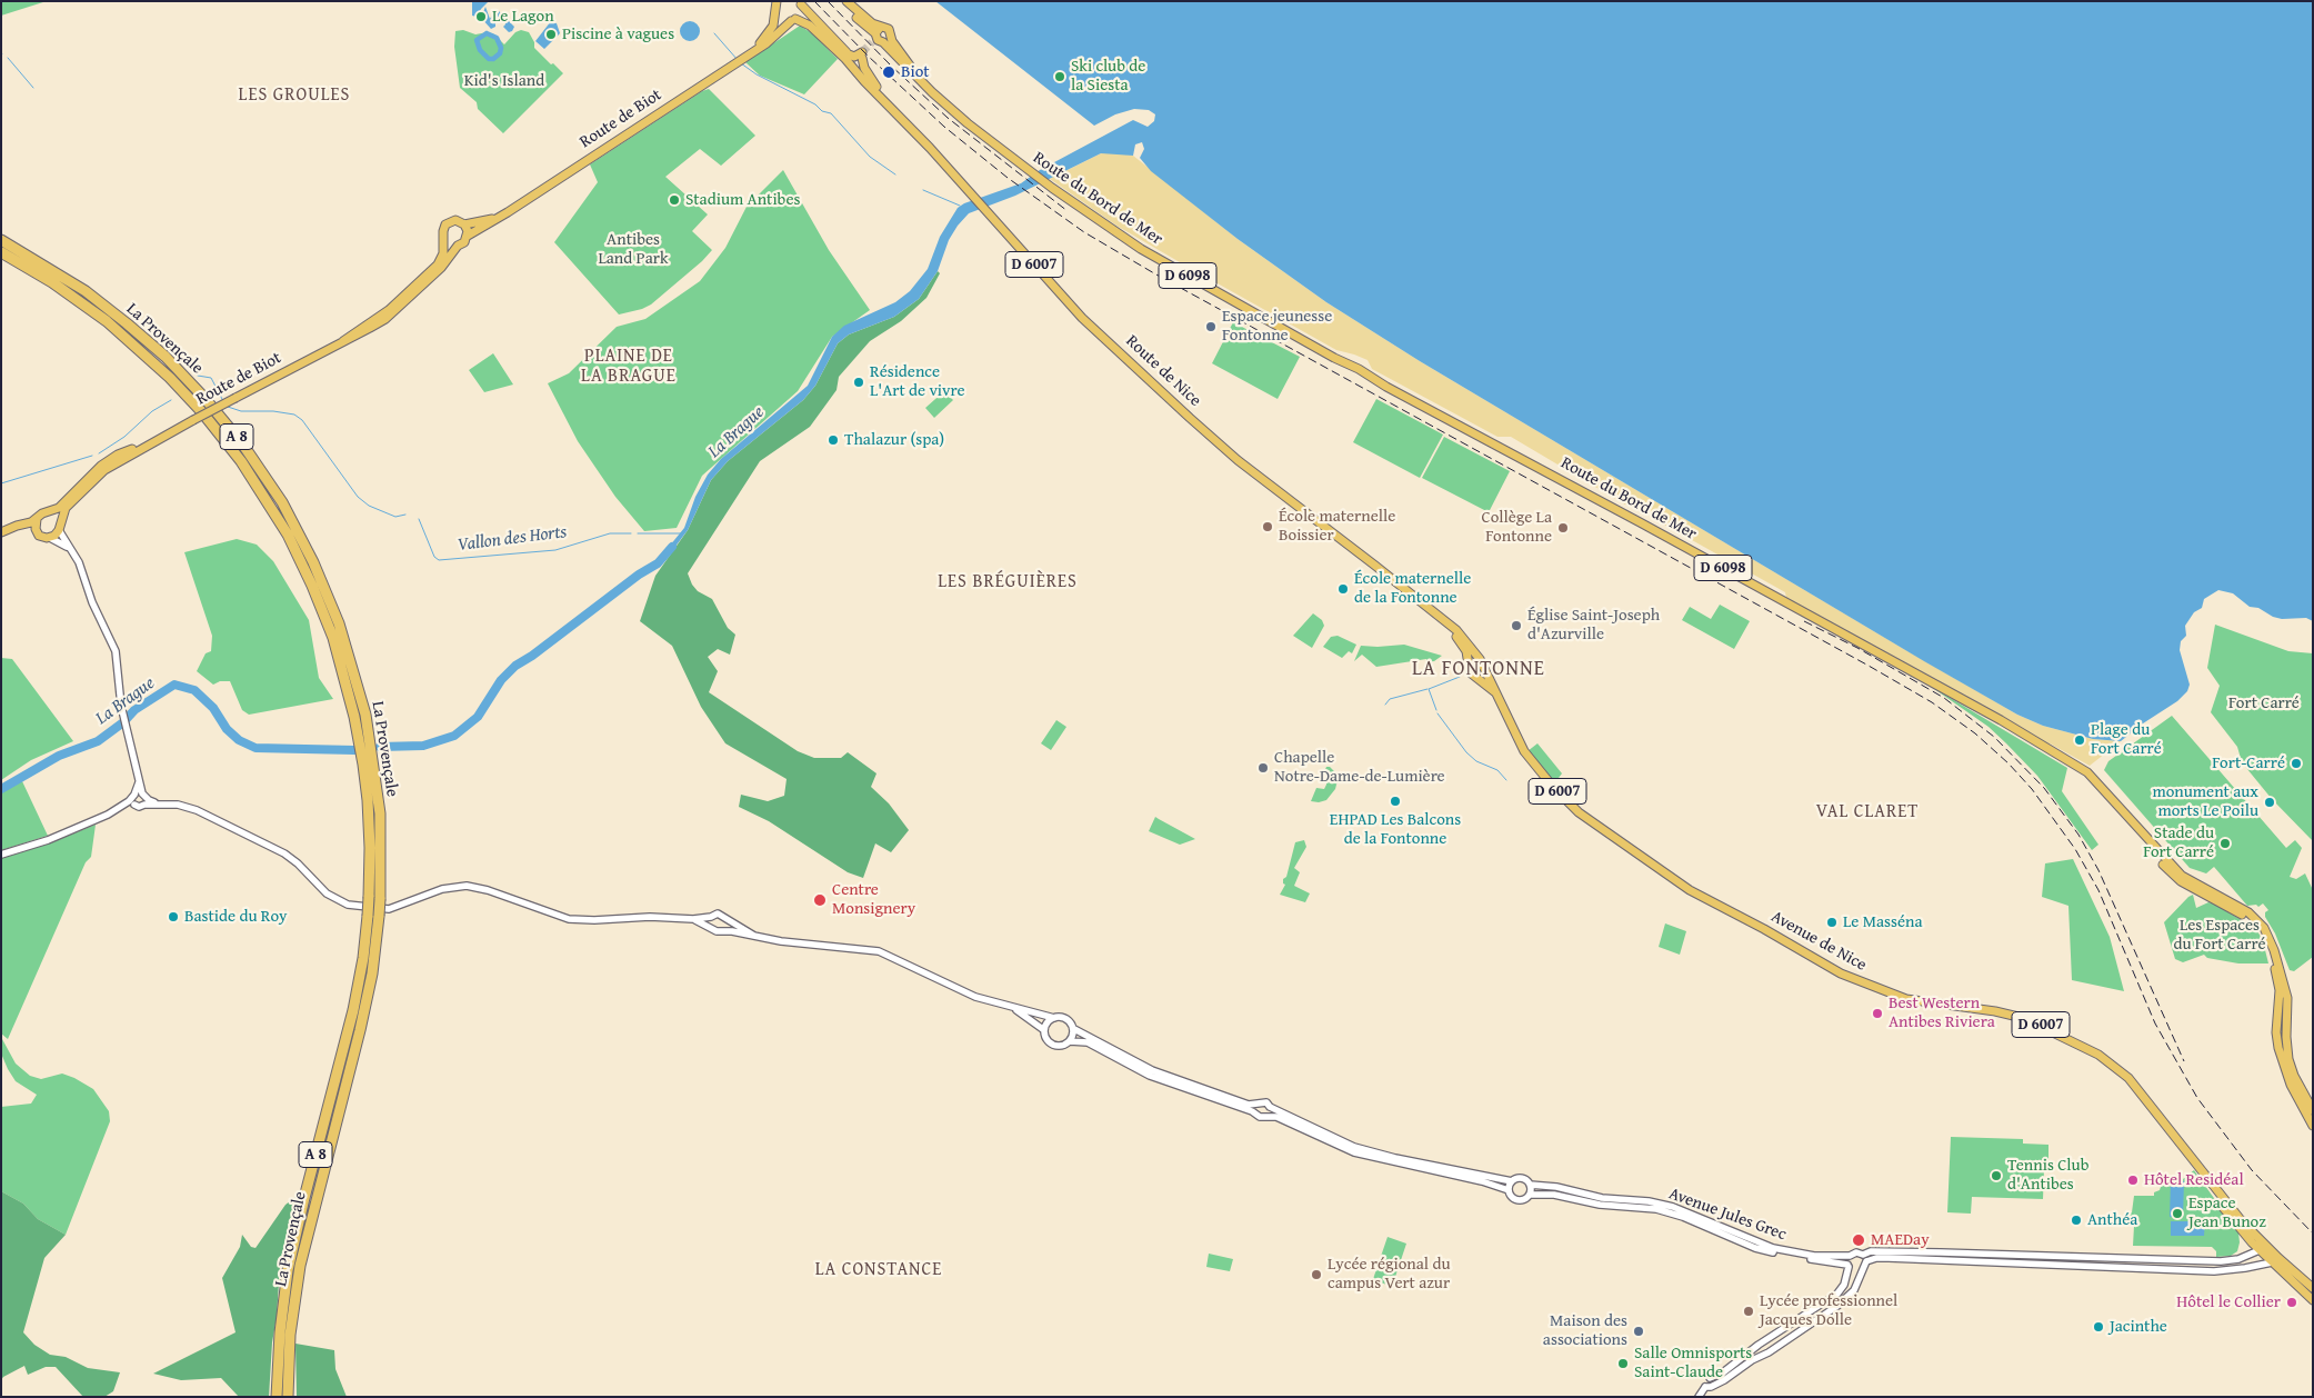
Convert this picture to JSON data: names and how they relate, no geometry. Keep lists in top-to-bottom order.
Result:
{
  "streets": {
    "highway": ["La Provençale", "A 8"],
    "main road": [
      "Route de Biot",
      "Route du Bord de Mer",
      "D 6007",
      "D 6098",
      "Route de Nice",
      "Avenue de Nice"
    ],
    "street": ["Avenue Jules Grec"]
  },
  "crossings": [
    ["Route du Bord de Mer", "D 6098"],
    ["D 6007", "Route de Nice"],
    ["D 6007", "Avenue de Nice"],
    ["Route de Nice", "Avenue de Nice"]
  ],
  "districts": [
    "LES GROULES",
    "PLAINE DE LA BRAGUE",
    "LES BRÉGUIÈRES",
    "LA FONTONNE",
    "VAL CLARET",
    "LA CONSTANCE"
  ],
  "water": ["La Brague", "Vallon des Horts"],
  "parks": [
    "Kid's Island",
    "Antibes Land Park",
    "Fort Carré",
    "Les Espaces du Fort Carré"
  ],
  "places": [
    "Le Lagon",
    "Piscine à vagues",
    "Biot",
    "Ski club de la Siesta",
    "Stadium Antibes",
    "Espace jeunesse Fontonne",
    "Résidence L'Art de vivre",
    "Thalazur (spa)",
    "École maternelle Boissier",
    "Collège La Fontonne",
    "École maternelle de la Fontonne",
    "Église Saint-Joseph d'Azurville",
    "Plage du Fort Carré",
    "Fort-Carré",
    "Chapelle Notre-Dame-de-Lumière",
    "EHPAD Les Balcons de la Fontonne",
    "monument aux morts Le Poilu",
    "Stade du Fort Carré",
    "Centre Monsignery",
    "Bastide du Roy",
    "Le Masséna",
    "Best Western Antibes Riviera",
    "Tennis Club d'Antibes",
    "Hôtel Residéal",
    "Espace Jean Bunoz",
    "Anthéa",
    "MAEDay",
    "Lycée régional du campus Vert azur",
    "Hôtel le Collier",
    "Lycée professionnel Jacques Dolle",
    "Jacinthe",
    "Maison des associations",
    "Salle Omnisports Saint-Claude"
  ]
}
